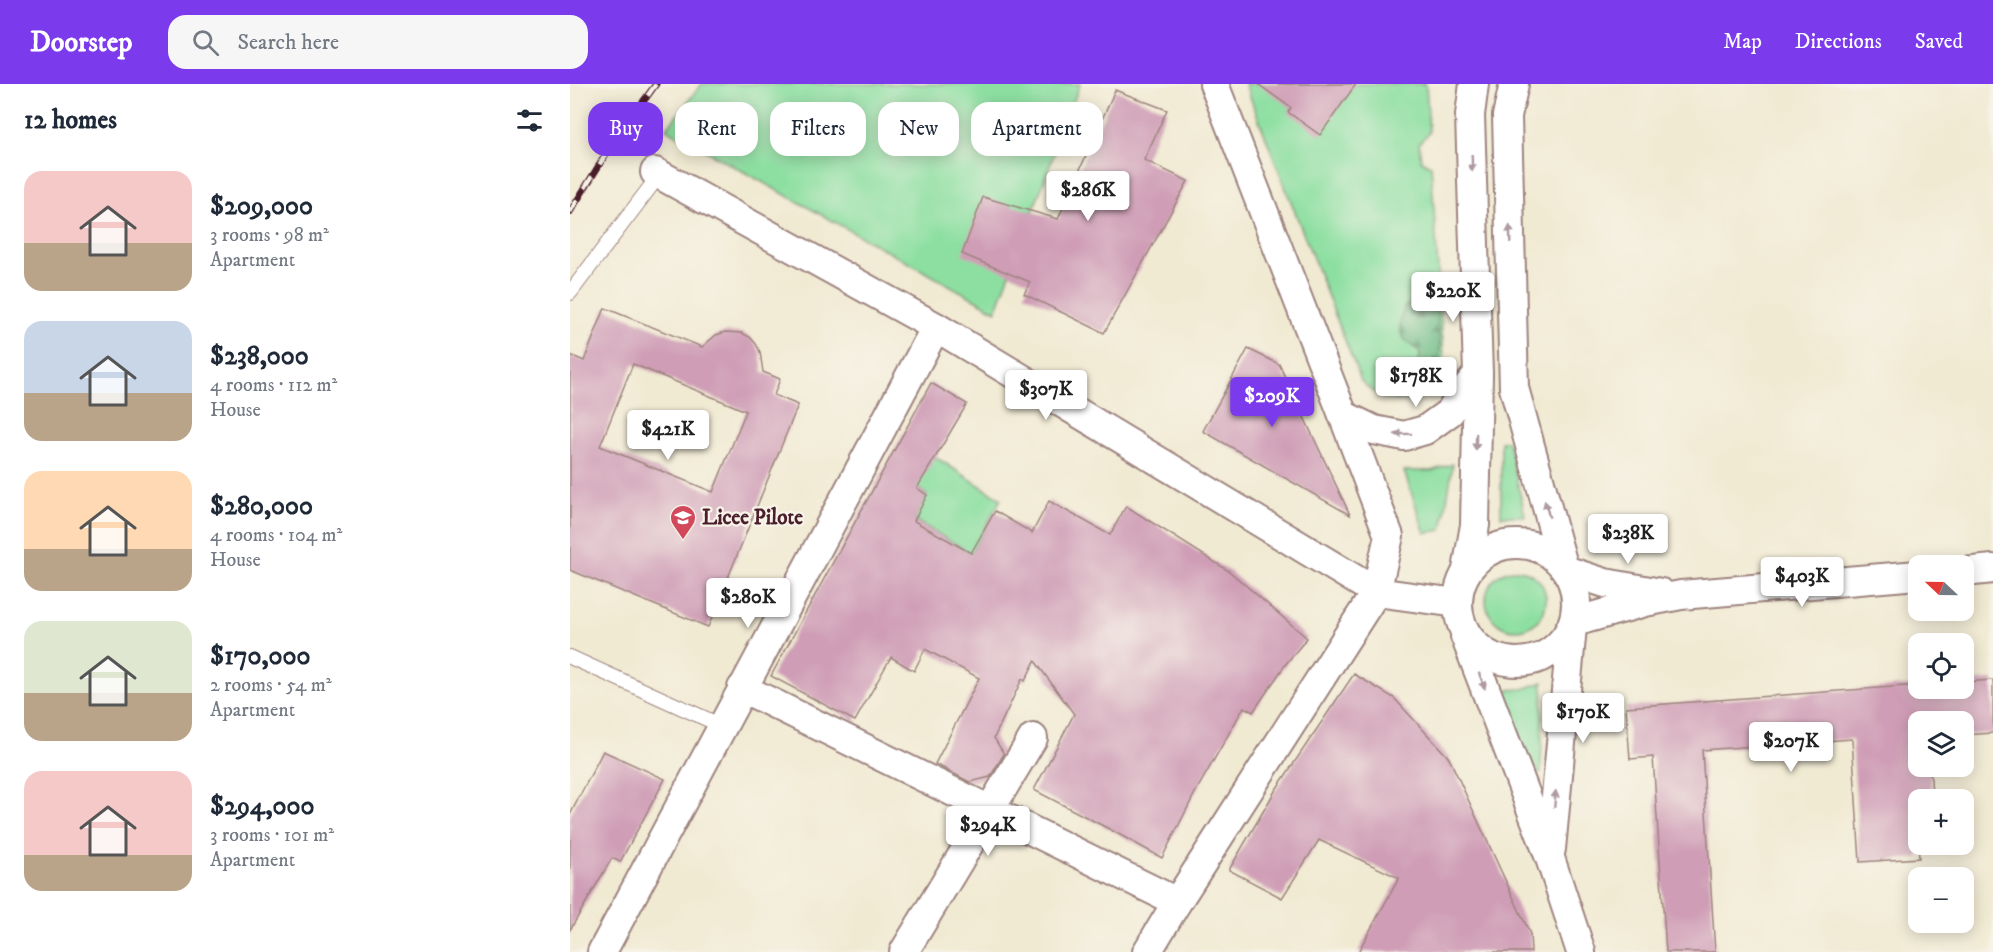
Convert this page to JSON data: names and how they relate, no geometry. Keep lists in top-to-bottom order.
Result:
{
  "places": {
    "school or university": ["Licee Pilote"]
  },
  "north": "left",
  "page": {
    "header": "Doorstep",
    "search": "Search here",
    "nav": ["Map", "Directions", "Saved"],
    "heading": "12 homes",
    "chip": [
      "Buy",
      "Rent",
      "Filters",
      "New",
      "Apartment"
    ],
    "list": [
      {
        "name": "$209,000",
        "note": "3 rooms · 98 m² · Apartment"
      },
      {
        "name": "$238,000",
        "note": "4 rooms · 112 m² · House"
      },
      {
        "name": "$280,000",
        "note": "4 rooms · 104 m² · House"
      },
      {
        "name": "$170,000",
        "note": "2 rooms · 54 m² · Apartment"
      },
      {
        "name": "$294,000",
        "note": "3 rooms · 101 m² · Apartment"
      }
    ],
    "price": [
      "$286K",
      "$220K",
      "$178K",
      "$307K",
      "$209K",
      "$421K",
      "$238K",
      "$403K",
      "$280K",
      "$170K",
      "$207K",
      "$294K"
    ],
    "map_buttons": ["+", "−"]
  }
}
